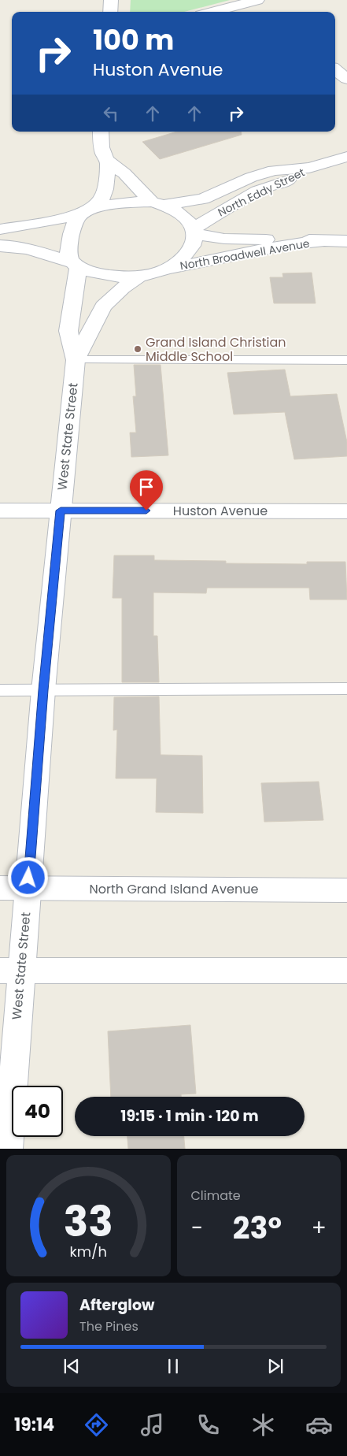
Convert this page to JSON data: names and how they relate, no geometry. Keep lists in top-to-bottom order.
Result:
{
  "streets": {
    "street": [
      "North Eddy Street",
      "North Broadwell Avenue",
      "West State Street",
      "Huston Avenue",
      "North Grand Island Avenue"
    ]
  },
  "crossings": [
    ["North Eddy Street", "North Broadwell Avenue"],
    ["North Eddy Street", "West State Street"],
    ["North Broadwell Avenue", "West State Street"],
    ["West State Street", "Huston Avenue"],
    ["West State Street", "North Grand Island Avenue"]
  ],
  "places": ["Grand Island Christian Middle School"],
  "page": {
    "turn": ["100 m", "Huston Avenue"],
    "limit": "40",
    "trip": "19:15 · 1 min · 120 m",
    "tile": "Climate",
    "heat": ["−", "23°", "+"],
    "song": ["Afterglow", "The Pines"],
    "tabs": "19:14",
    "gauge": ["33", "km/h"]
  }
}
